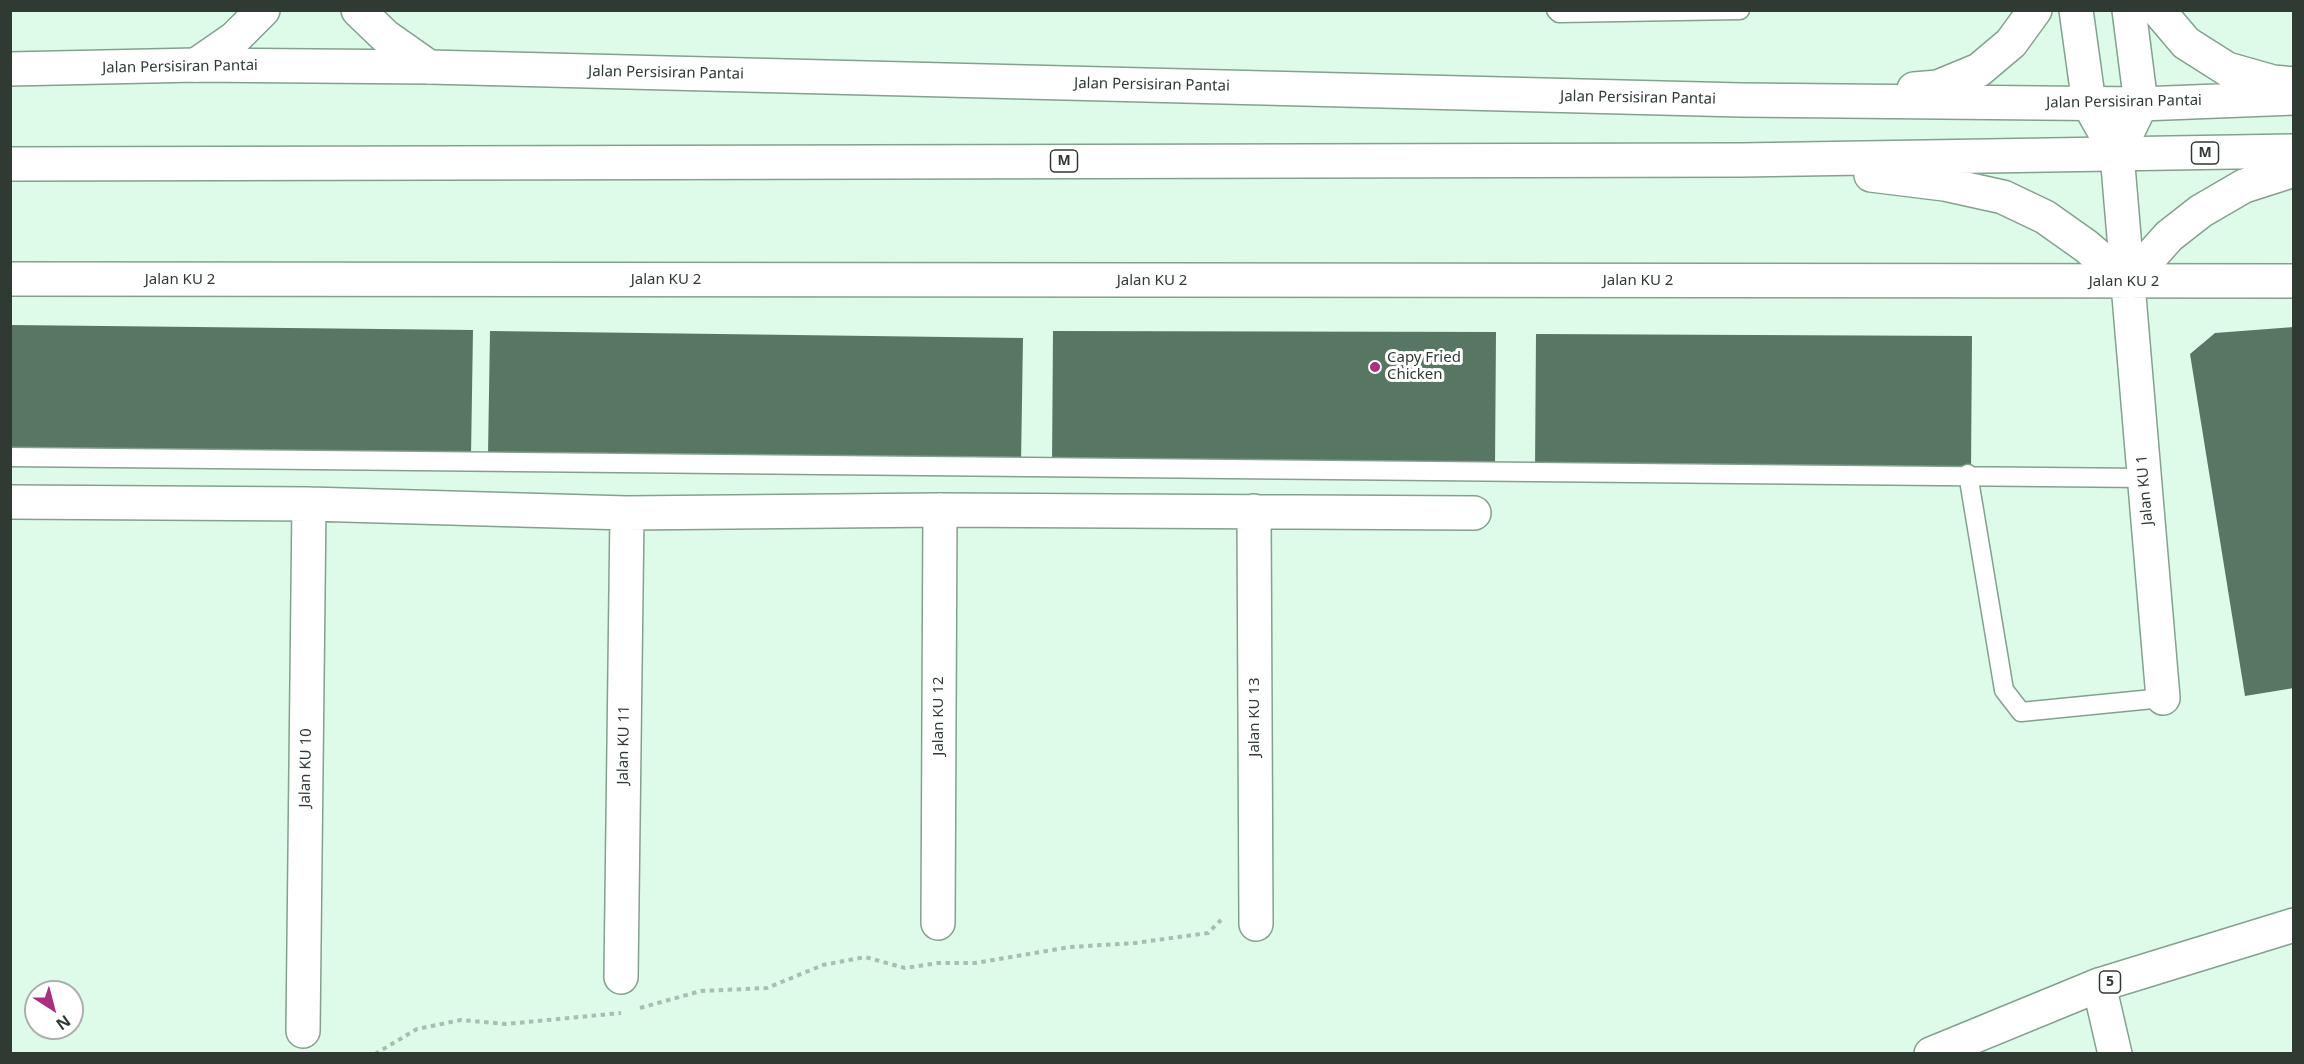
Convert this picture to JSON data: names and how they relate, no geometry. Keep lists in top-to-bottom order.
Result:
{
  "streets": {
    "main road": [
      "Jalan Persisiran Pantai",
      "M",
      "Jalan KU 2",
      "Jalan KU 1",
      "Jalan KU 12",
      "Jalan KU 13",
      "Jalan KU 11",
      "Jalan KU 10",
      "5"
    ]
  },
  "crossings": [
    ["M", "Jalan KU 1"],
    ["Jalan KU 2", "Jalan KU 1"]
  ],
  "places": ["Capy Fried Chicken"],
  "north": "bottom right"
}
